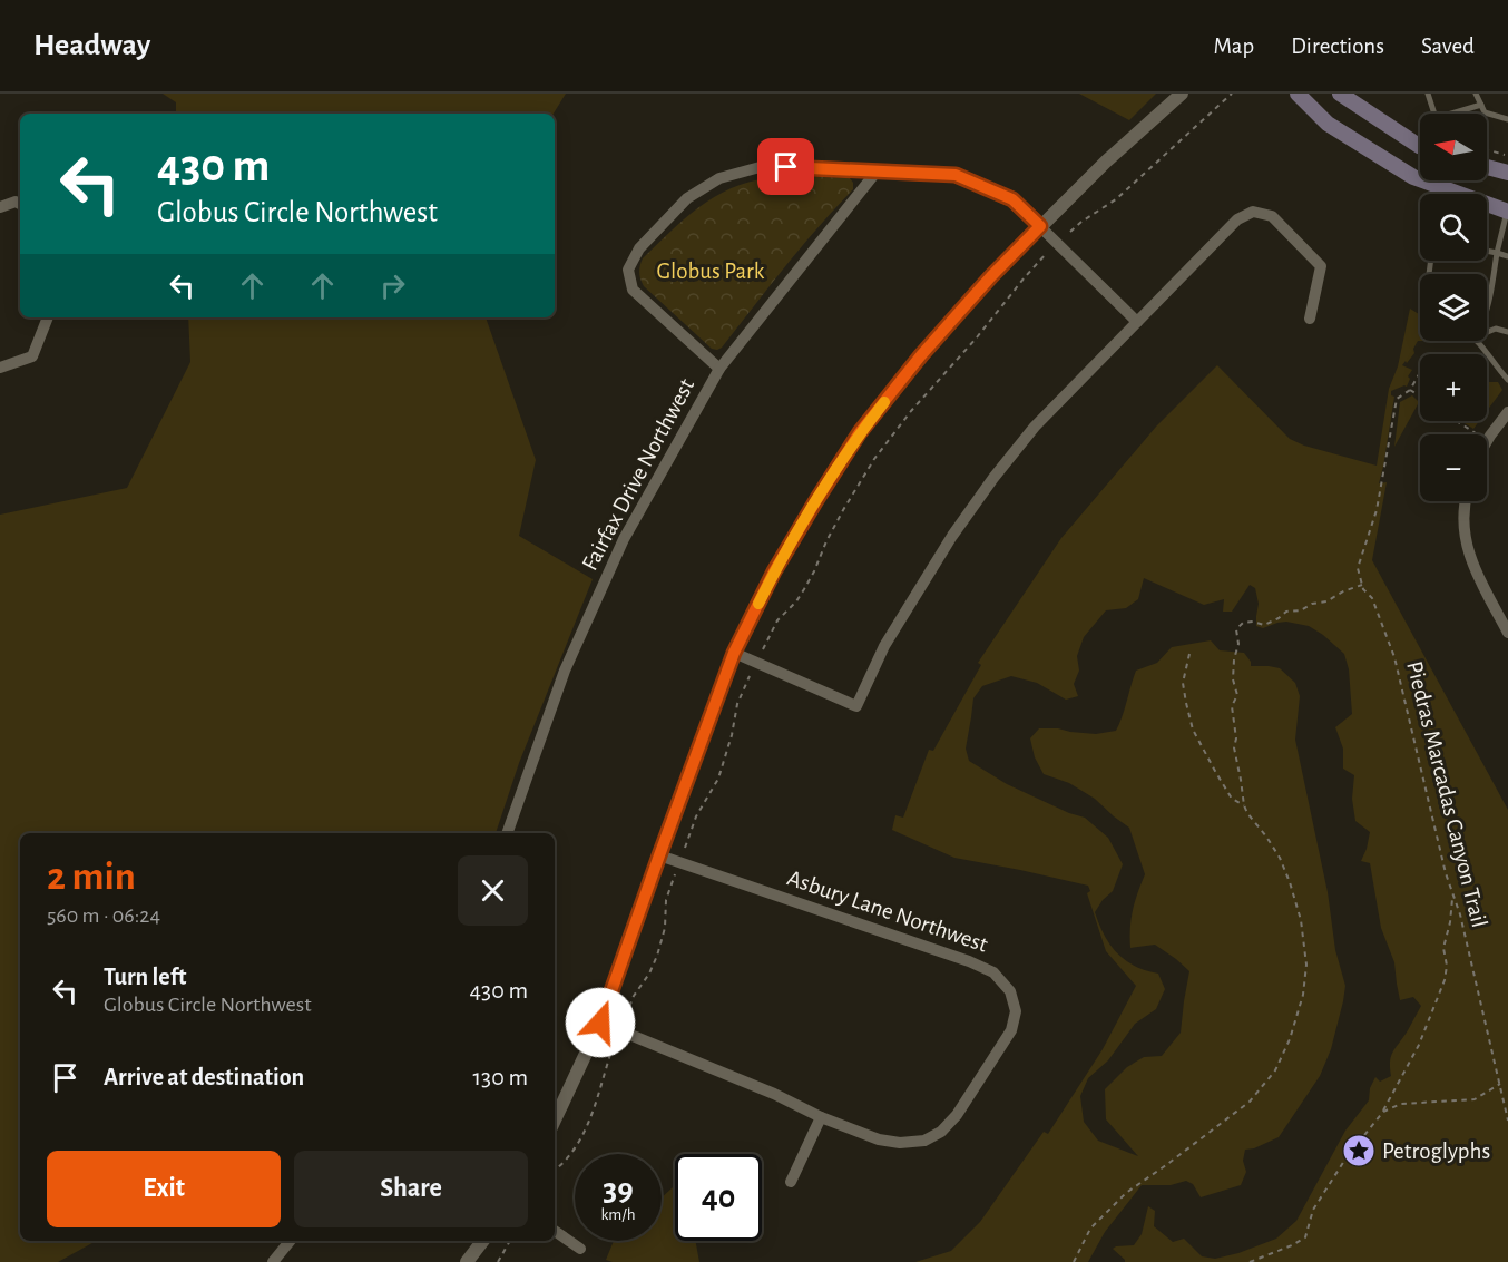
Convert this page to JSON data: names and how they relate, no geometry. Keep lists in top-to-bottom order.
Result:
{
  "streets": {
    "street": ["Fairfax Drive Northwest", "Asbury Lane Northwest"],
    "path": ["Piedras Marcadas Canyon Trail"]
  },
  "parks": ["Globus Park"],
  "places": {
    "place": ["Petroglyphs"]
  },
  "north": "left",
  "page": {
    "header": "Headway",
    "nav": ["Map", "Directions", "Saved"],
    "map_buttons": ["+", "−"],
    "turn": ["430 m", "Globus Circle Northwest"],
    "heading": ["2 min", "560 m · 06:24"],
    "list": [
      {
        "name": "Turn left",
        "note": "Globus Circle Northwest",
        "value": "430 m"
      },
      {
        "name": "Arrive at destination",
        "value": "130 m"
      }
    ],
    "buttons": ["Exit", "Share"],
    "speed": "39 km/h",
    "limit": "40"
  }
}
